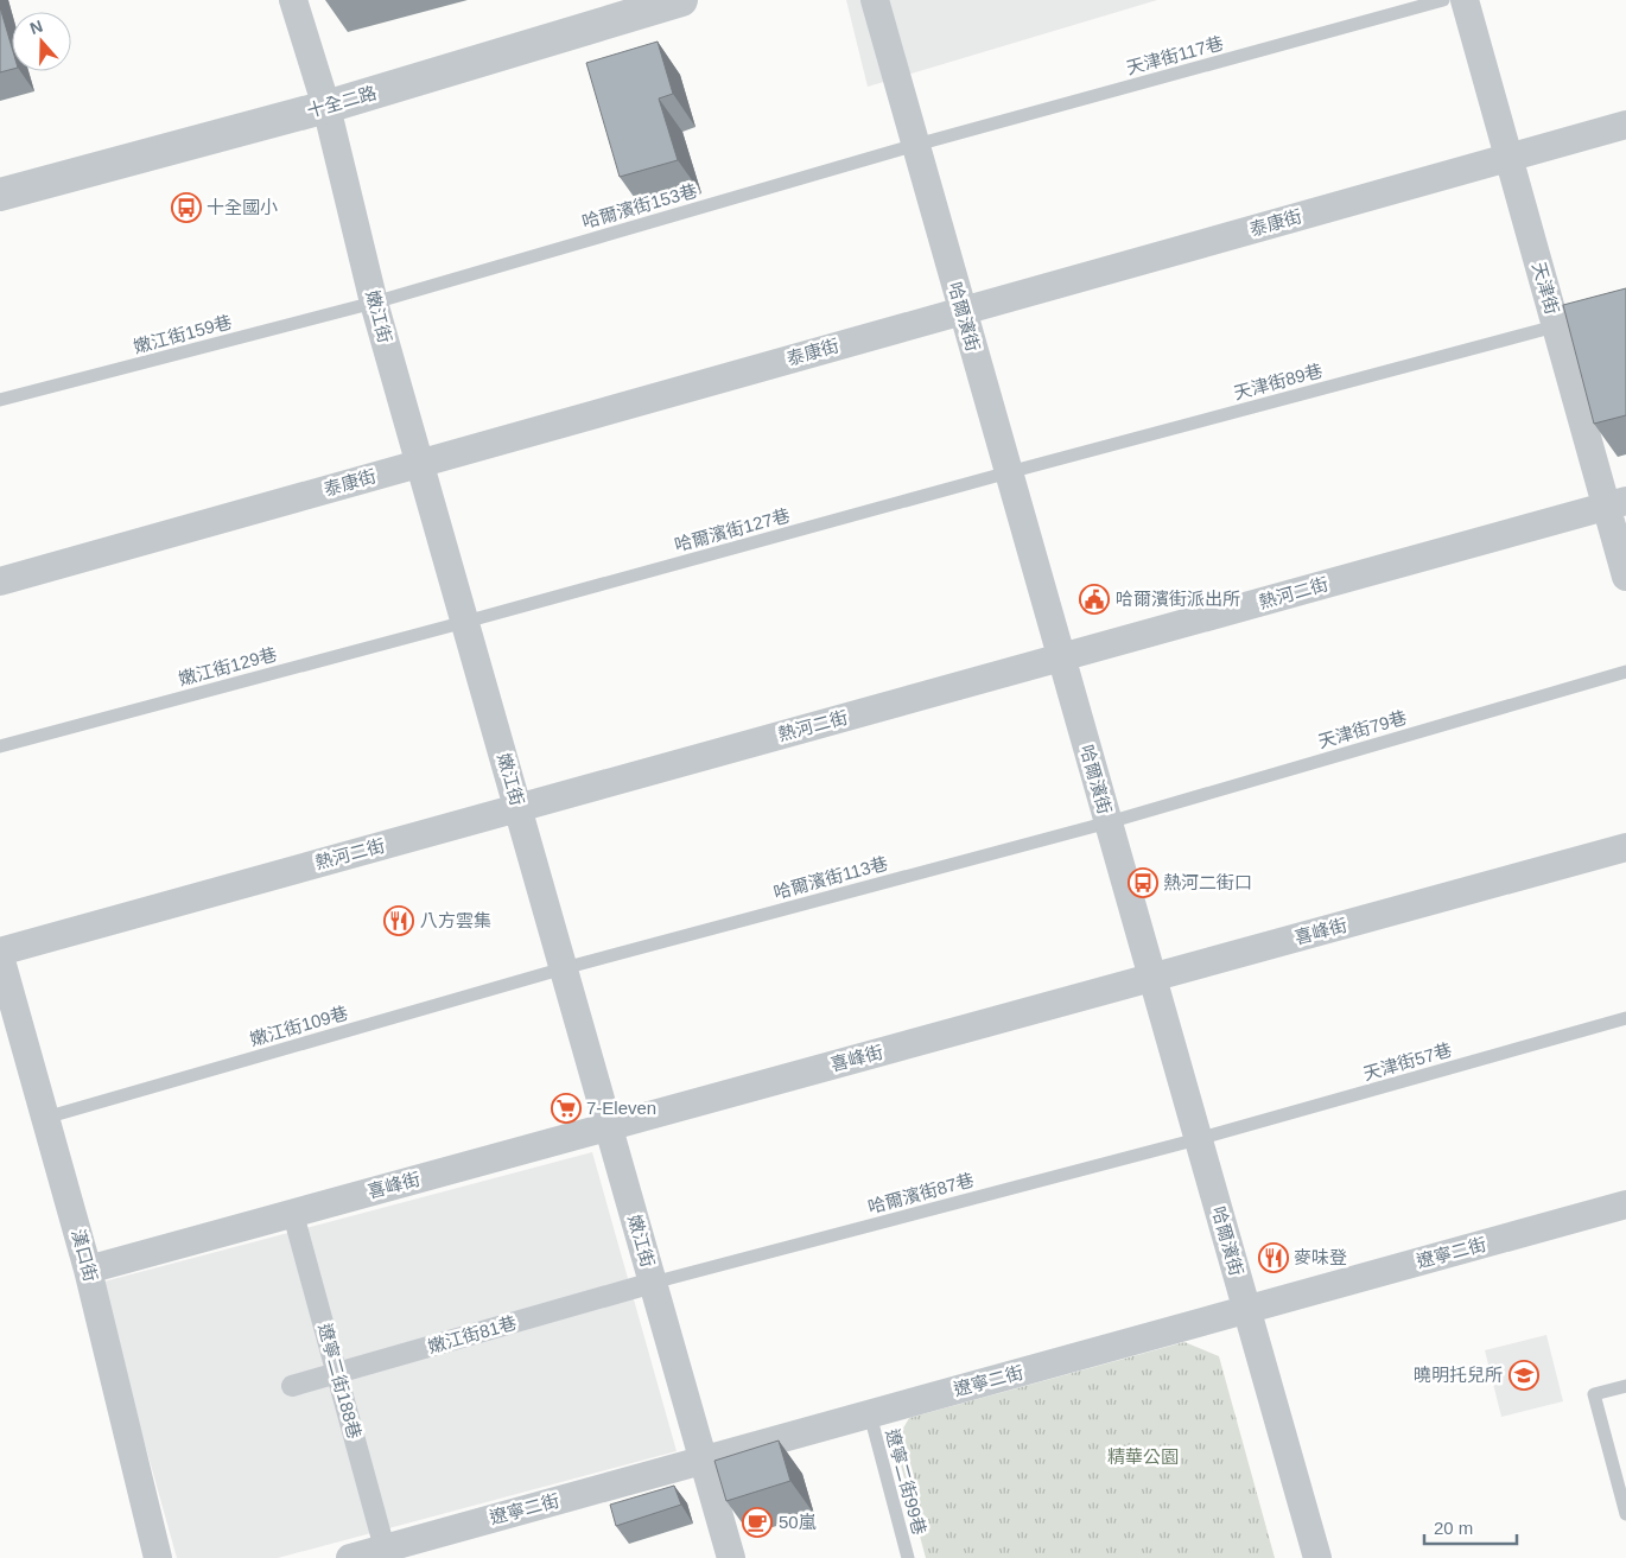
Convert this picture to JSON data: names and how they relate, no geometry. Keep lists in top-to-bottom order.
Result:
{
  "streets": {
    "street": [
      "十全二路",
      "泰康街",
      "天津街",
      "嫩江街",
      "哈爾濱街",
      "熱河二街",
      "喜峰街",
      "遼寧二街",
      "漢口街",
      "嫩江街81巷",
      "遼寧二街188巷"
    ],
    "lane": [
      "天津街117巷",
      "哈爾濱街153巷",
      "嫩江街159巷",
      "天津街89巷",
      "哈爾濱街127巷",
      "嫩江街129巷",
      "天津街79巷",
      "哈爾濱街113巷",
      "嫩江街109巷",
      "天津街57巷",
      "哈爾濱街87巷",
      "遼寧二街99巷"
    ]
  },
  "crossings": [
    ["天津街117巷", "哈爾濱街153巷"],
    ["天津街117巷", "哈爾濱街"],
    ["十全二路", "嫩江街"],
    ["哈爾濱街153巷", "嫩江街"],
    ["哈爾濱街153巷", "哈爾濱街"],
    ["哈爾濱街153巷", "嫩江街159巷"],
    ["泰康街", "天津街"],
    ["泰康街", "嫩江街"],
    ["泰康街", "哈爾濱街"],
    ["天津街", "天津街89巷"],
    ["天津街", "熱河二街"],
    ["嫩江街", "嫩江街159巷"],
    ["嫩江街", "哈爾濱街127巷"],
    ["嫩江街", "熱河二街"],
    ["嫩江街", "嫩江街129巷"],
    ["嫩江街", "哈爾濱街113巷"],
    ["嫩江街", "喜峰街"],
    ["嫩江街", "嫩江街109巷"],
    ["嫩江街", "哈爾濱街87巷"],
    ["嫩江街", "遼寧二街"],
    ["嫩江街", "嫩江街81巷"],
    ["哈爾濱街", "天津街89巷"],
    ["哈爾濱街", "哈爾濱街127巷"],
    ["哈爾濱街", "熱河二街"],
    ["哈爾濱街", "天津街79巷"],
    ["哈爾濱街", "哈爾濱街113巷"],
    ["哈爾濱街", "喜峰街"],
    ["哈爾濱街", "天津街57巷"],
    ["哈爾濱街", "哈爾濱街87巷"],
    ["哈爾濱街", "遼寧二街"],
    ["天津街89巷", "哈爾濱街127巷"],
    ["哈爾濱街127巷", "嫩江街129巷"],
    ["天津街79巷", "哈爾濱街113巷"],
    ["哈爾濱街113巷", "嫩江街109巷"],
    ["喜峰街", "漢口街"],
    ["喜峰街", "遼寧二街188巷"],
    ["嫩江街109巷", "漢口街"],
    ["天津街57巷", "哈爾濱街87巷"],
    ["哈爾濱街87巷", "嫩江街81巷"],
    ["遼寧二街", "遼寧二街188巷"],
    ["遼寧二街", "遼寧二街99巷"],
    ["嫩江街81巷", "遼寧二街188巷"]
  ],
  "parks": ["精華公園"],
  "places": {
    "bus stop": ["十全國小", "熱河二街口"],
    "public building": ["哈爾濱街派出所"],
    "restaurant": ["八方雲集", "麥味登"],
    "supermarket": ["7-Eleven"],
    "school or university": ["曉明托兒所"],
    "cafe": ["50嵐"]
  },
  "scale_bar": "20 m",
  "north": "top"
}
